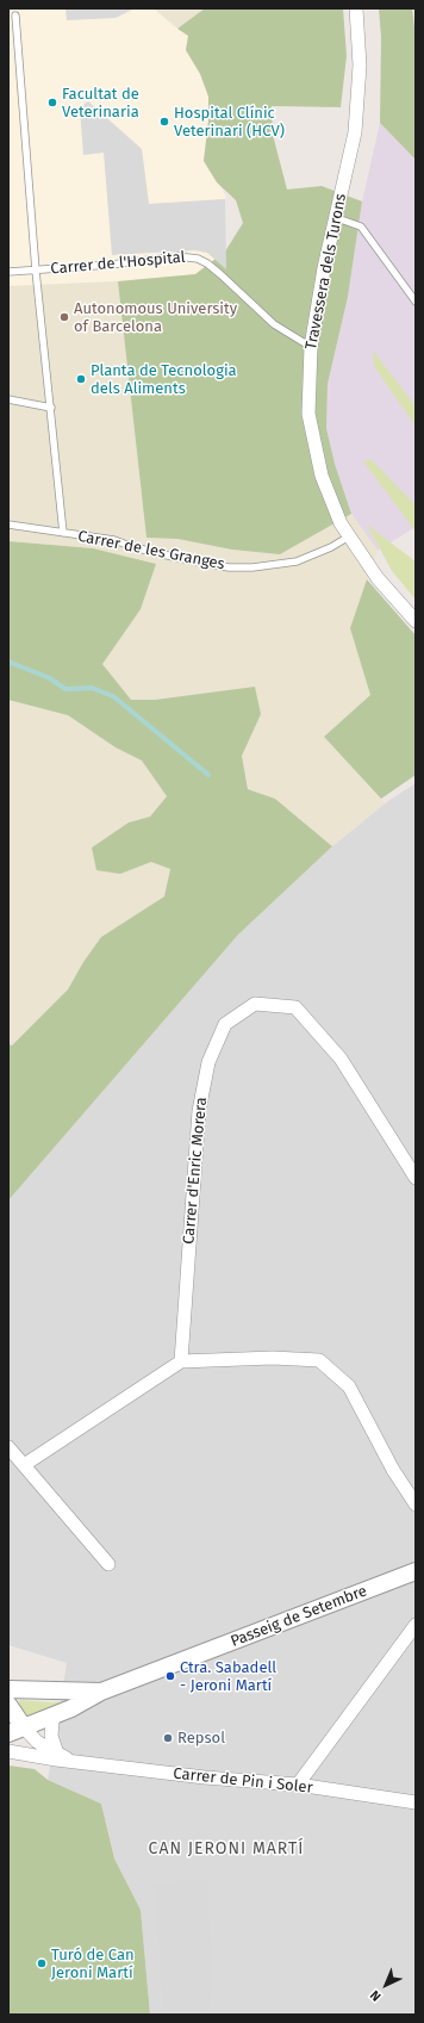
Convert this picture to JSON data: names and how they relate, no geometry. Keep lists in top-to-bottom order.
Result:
{
  "streets": {
    "street": [
      "Travessera dels Turons",
      "Carrer d'Enric Morera",
      "Passeig de Setembre",
      "Carrer de Pin i Soler"
    ],
    "lane": ["Carrer de l'Hospital", "Carrer de les Granges"]
  },
  "crossings": [
    ["Carrer de l'Hospital", "Travessera dels Turons"],
    ["Carrer de l'Hospital", "Carrer de les Granges"],
    ["Travessera dels Turons", "Carrer de les Granges"],
    ["Passeig de Setembre", "Carrer de Pin i Soler"]
  ],
  "districts": ["CAN JERONI MARTÍ"],
  "places": [
    "Facultat de Veterinaria",
    "Hospital Clínic Veterinari (HCV)",
    "Autonomous University of Barcelona",
    "Planta de Tecnologia dels Aliments",
    "Ctra. Sabadell - Jeroni Martí",
    "Repsol",
    "Turó de Can Jeroni Martí"
  ],
  "north": "bottom left"
}
